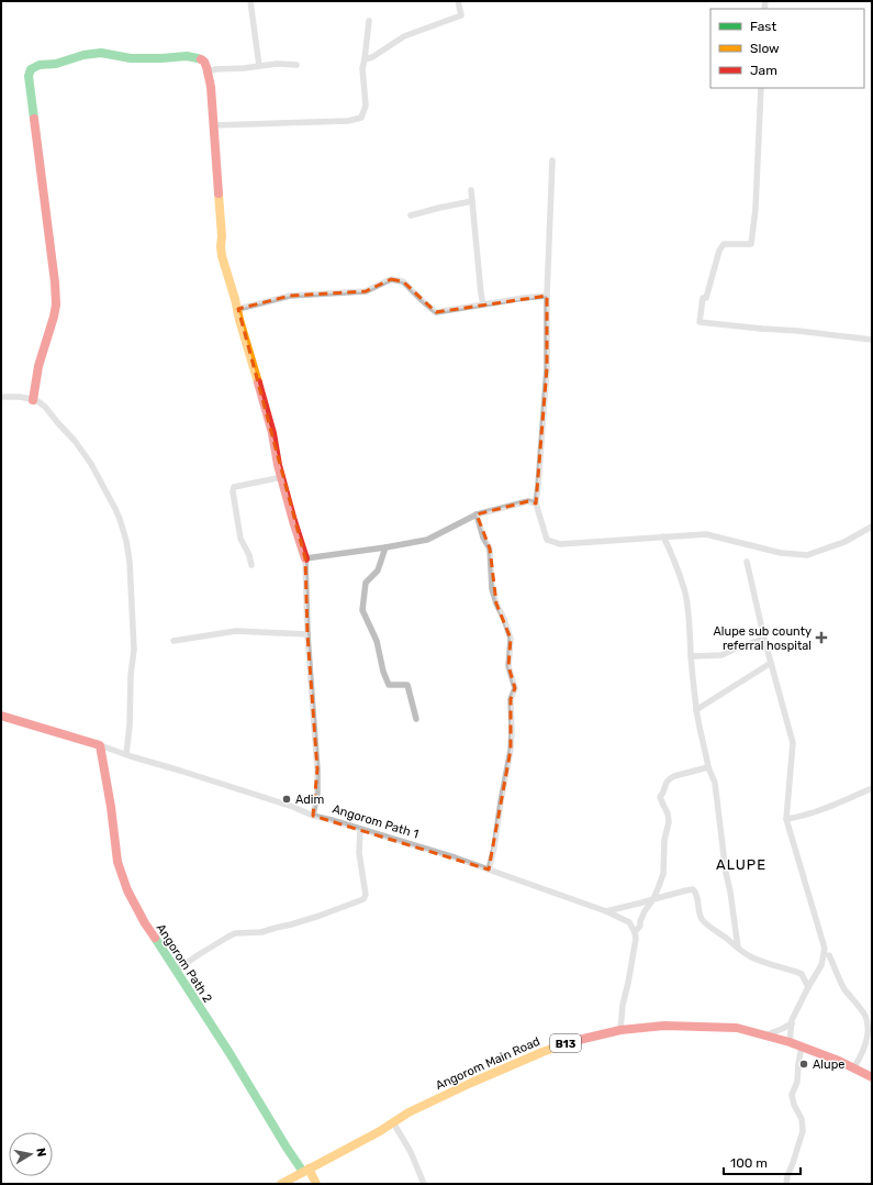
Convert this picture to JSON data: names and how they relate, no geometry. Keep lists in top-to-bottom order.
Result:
{
  "streets": {
    "main road": [
      "Angorom Path 1",
      "Angorom Path 2",
      "B13",
      "Angorom Main Road"
    ]
  },
  "crossings": [
    ["Angorom Path 1", "Angorom Path 2"],
    ["Angorom Path 2", "Angorom Main Road"]
  ],
  "districts": ["ALUPE"],
  "places": {
    "health": ["Alupe sub county referral hospital"],
    "other": ["Adim", "Alupe"]
  },
  "legend": ["Fast", "Slow", "Jam"],
  "scale_bar": "100 m",
  "north": "right"
}
